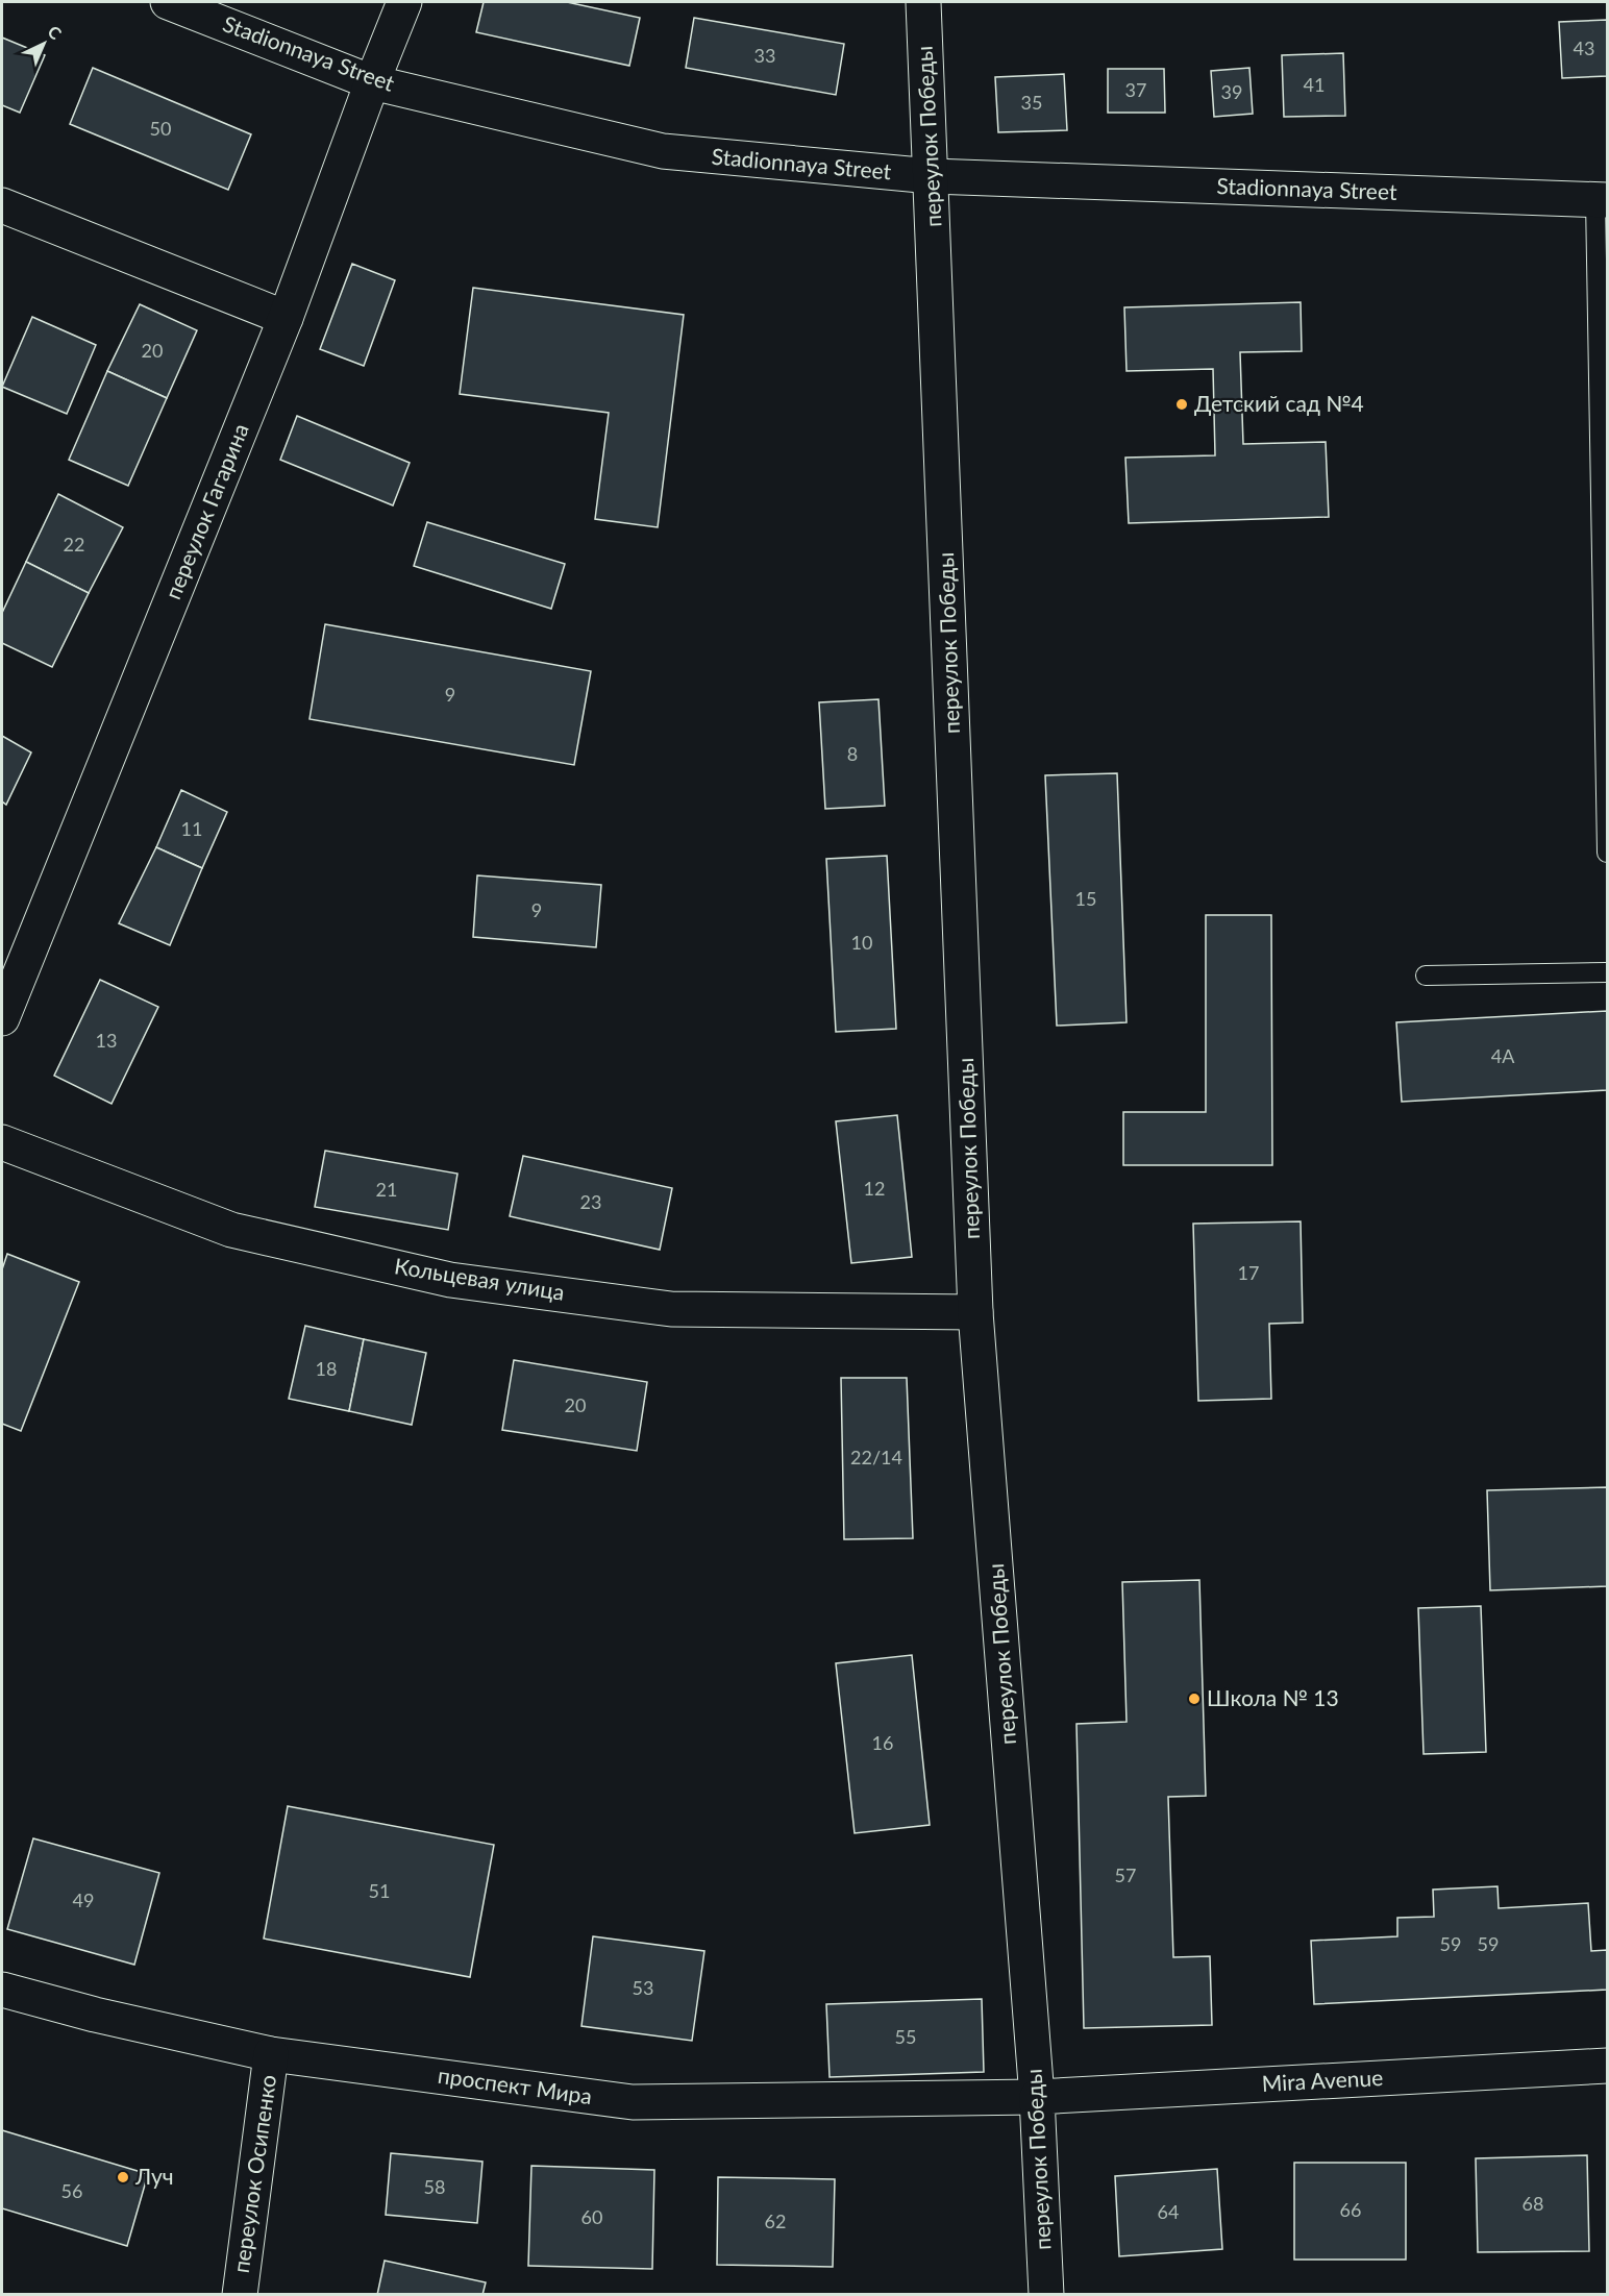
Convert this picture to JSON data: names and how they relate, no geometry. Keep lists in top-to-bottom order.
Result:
{
  "streets": {
    "street": [
      "Stadionnaya Street",
      "переулок Победы",
      "переулок Гагарина",
      "Кольцевая улица",
      "Mira Avenue",
      "проспект Мира",
      "переулок Осипенко"
    ]
  },
  "crossings": [
    ["Stadionnaya Street", "переулок Победы"],
    ["Stadionnaya Street", "переулок Гагарина"],
    ["переулок Победы", "Кольцевая улица"],
    ["переулок Победы", "Mira Avenue"],
    ["переулок Победы", "проспект Мира"],
    ["Mira Avenue", "проспект Мира"],
    ["проспект Мира", "переулок Осипенко"]
  ],
  "places": ["Детский сад №4", "Школа № 13", "Луч"],
  "house_numbers": [
    "43",
    "33",
    "41",
    "37",
    "39",
    "35",
    "50",
    "20",
    "22",
    "9",
    "8",
    "11",
    "15",
    "9",
    "10",
    "13",
    "4А",
    "12",
    "21",
    "23",
    "17",
    "18",
    "20",
    "22/14",
    "16",
    "57",
    "51",
    "49",
    "59",
    "59",
    "53",
    "55",
    "58",
    "56",
    "68",
    "66",
    "64",
    "60",
    "62"
  ],
  "north": "top right"
}
